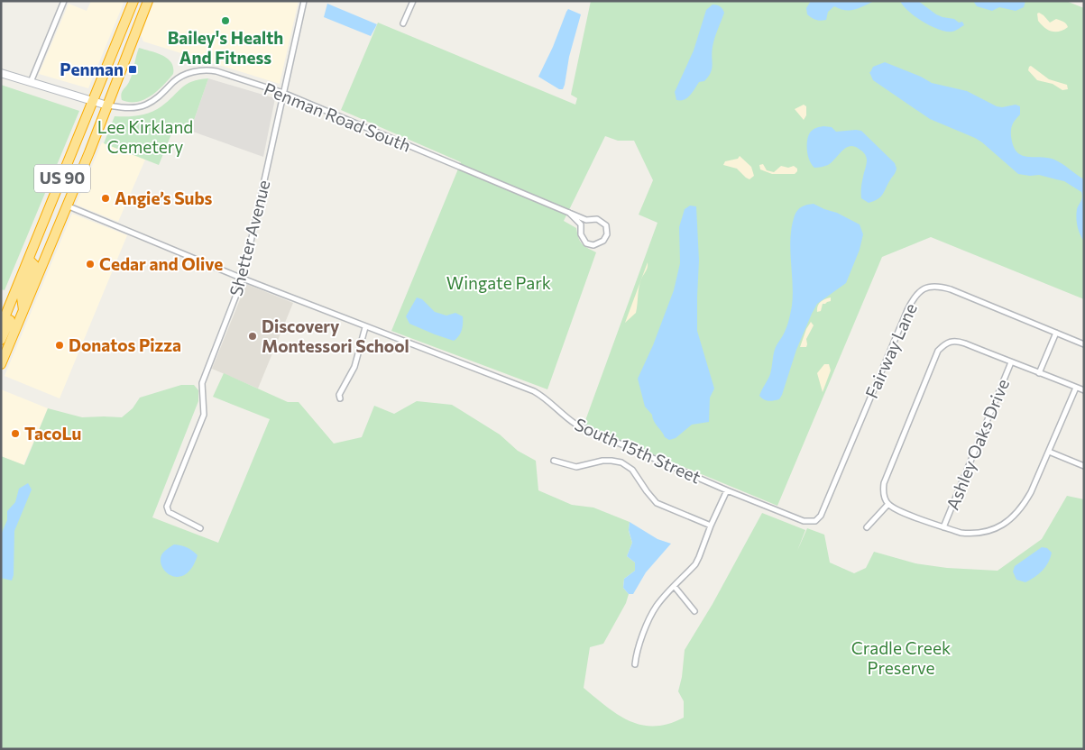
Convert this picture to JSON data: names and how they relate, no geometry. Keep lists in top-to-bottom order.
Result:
{
  "streets": {
    "highway": ["US 90"],
    "street": [
      "Penman Road South",
      "Shetter Avenue",
      "Fairway Lane",
      "Ashley Oaks Drive",
      "South 15th Street"
    ]
  },
  "crossings": [
    ["Penman Road South", "US 90"],
    ["Penman Road South", "Shetter Avenue"],
    ["US 90", "South 15th Street"],
    ["Shetter Avenue", "South 15th Street"],
    ["Fairway Lane", "South 15th Street"]
  ],
  "parks": ["Lee Kirkland Cemetery", "Wingate Park", "Cradle Creek Preserve"],
  "places": {
    "other": [
      "Bailey's Health And Fitness",
      "Angie’s Subs",
      "Cedar and Olive",
      "Discovery Montessori School",
      "Donatos Pizza",
      "TacoLu"
    ],
    "transit": ["Penman"]
  }
}
